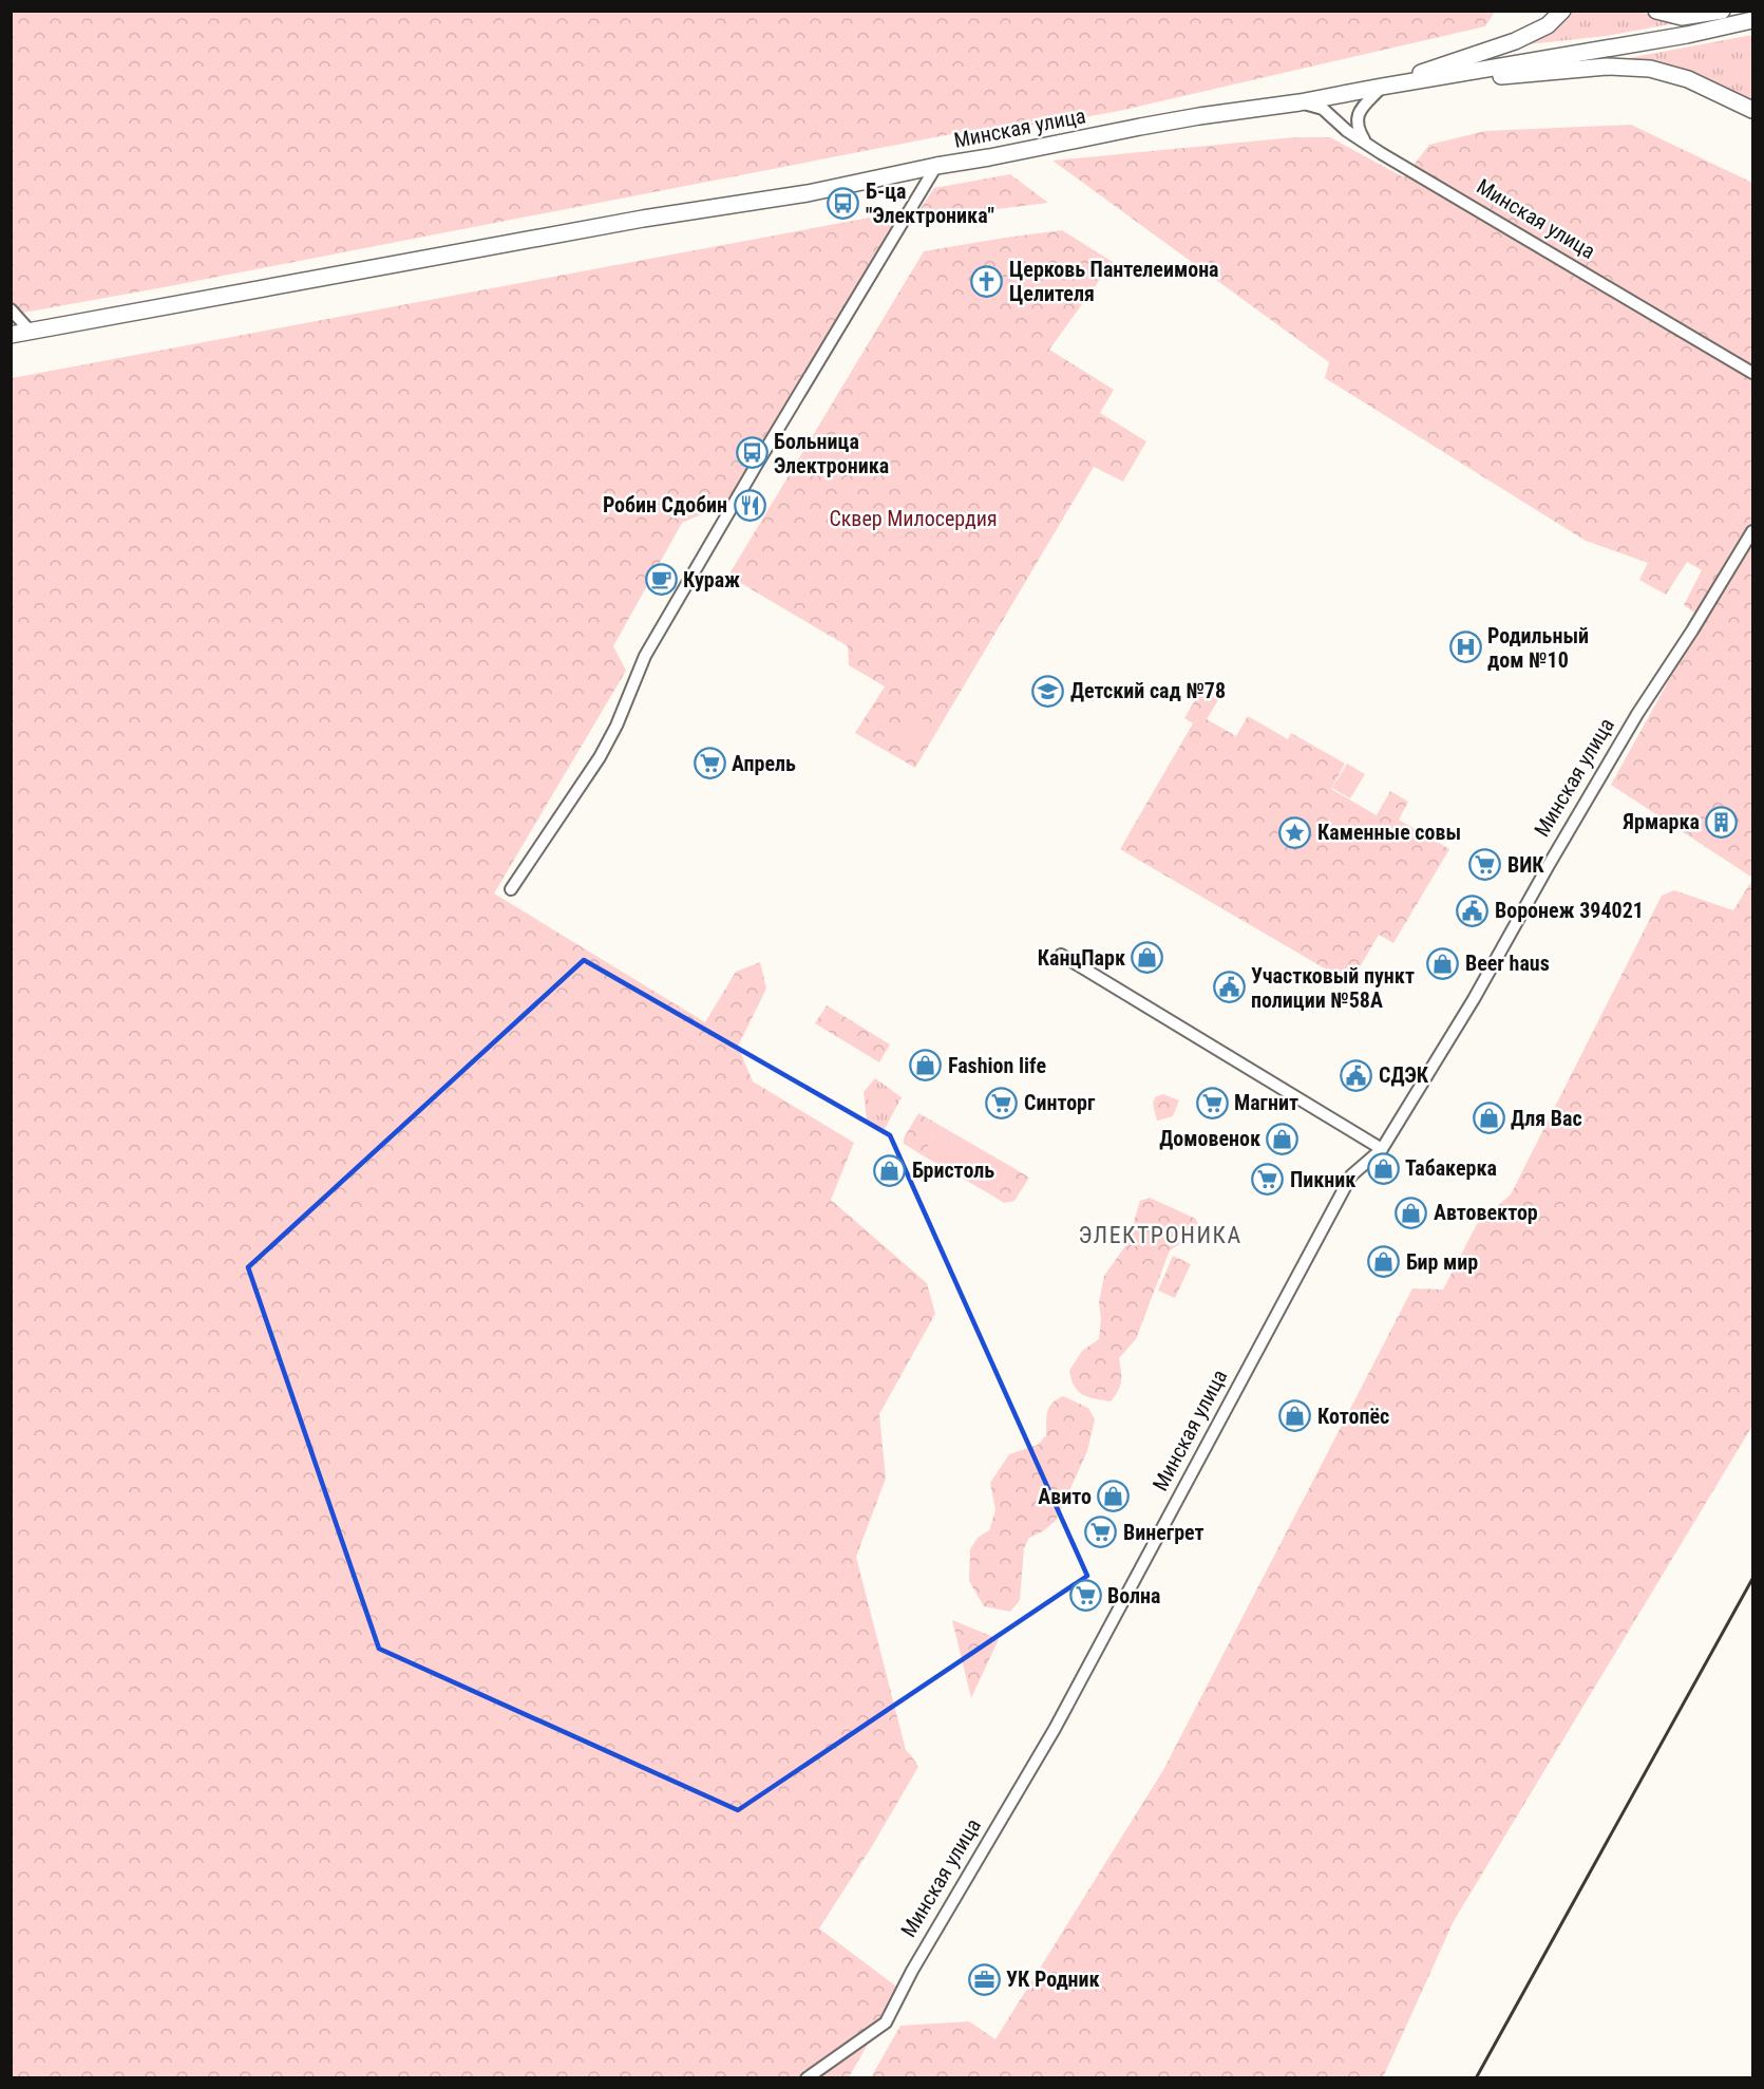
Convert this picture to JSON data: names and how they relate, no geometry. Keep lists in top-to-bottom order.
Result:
{
  "streets": {
    "street": ["Минская улица"]
  },
  "districts": ["ЭЛЕКТРОНИКА"],
  "parks": ["Сквер Милосердия"],
  "places": {
    "bus stop": ["Б-ца \"Электроника\"", "Больница Электроника"],
    "church": ["Церковь Пантелеимона Целителя"],
    "restaurant": ["Робин Сдобин"],
    "cafe": ["Кураж"],
    "hospital": ["Родильный дом №10"],
    "school or university": ["Детский сад №78"],
    "supermarket": [
      "Апрель",
      "ВИК",
      "Синторг",
      "Магнит",
      "Пикник",
      "Винегрет",
      "Волна"
    ],
    "building": ["Ярмарка"],
    "place": ["Каменные совы"],
    "public building": ["Воронеж 394021", "Участковый пункт полиции №58А", "СДЭК"],
    "shop": [
      "КанцПарк",
      "Beer haus",
      "Fashion life",
      "Для Вас",
      "Домовенок",
      "Табакерка",
      "Бристоль",
      "Автовектор",
      "Бир мир",
      "Котопёс",
      "Авито"
    ],
    "office": ["УК Родник"]
  }
}
